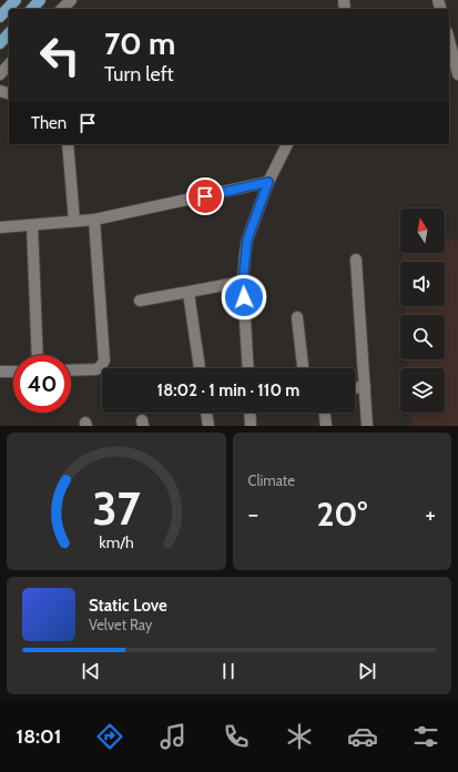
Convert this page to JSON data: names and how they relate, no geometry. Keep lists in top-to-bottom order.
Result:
{
  "north": "top",
  "page": {
    "turn": ["70 m", "Turn left"],
    "then": "Then",
    "limit": "40",
    "trip": "18:02 · 1 min · 110 m",
    "tile": "Climate",
    "heat": ["−", "20°", "+"],
    "song": ["Static Love", "Velvet Ray"],
    "tabs": "18:01",
    "gauge": ["37", "km/h"]
  }
}
